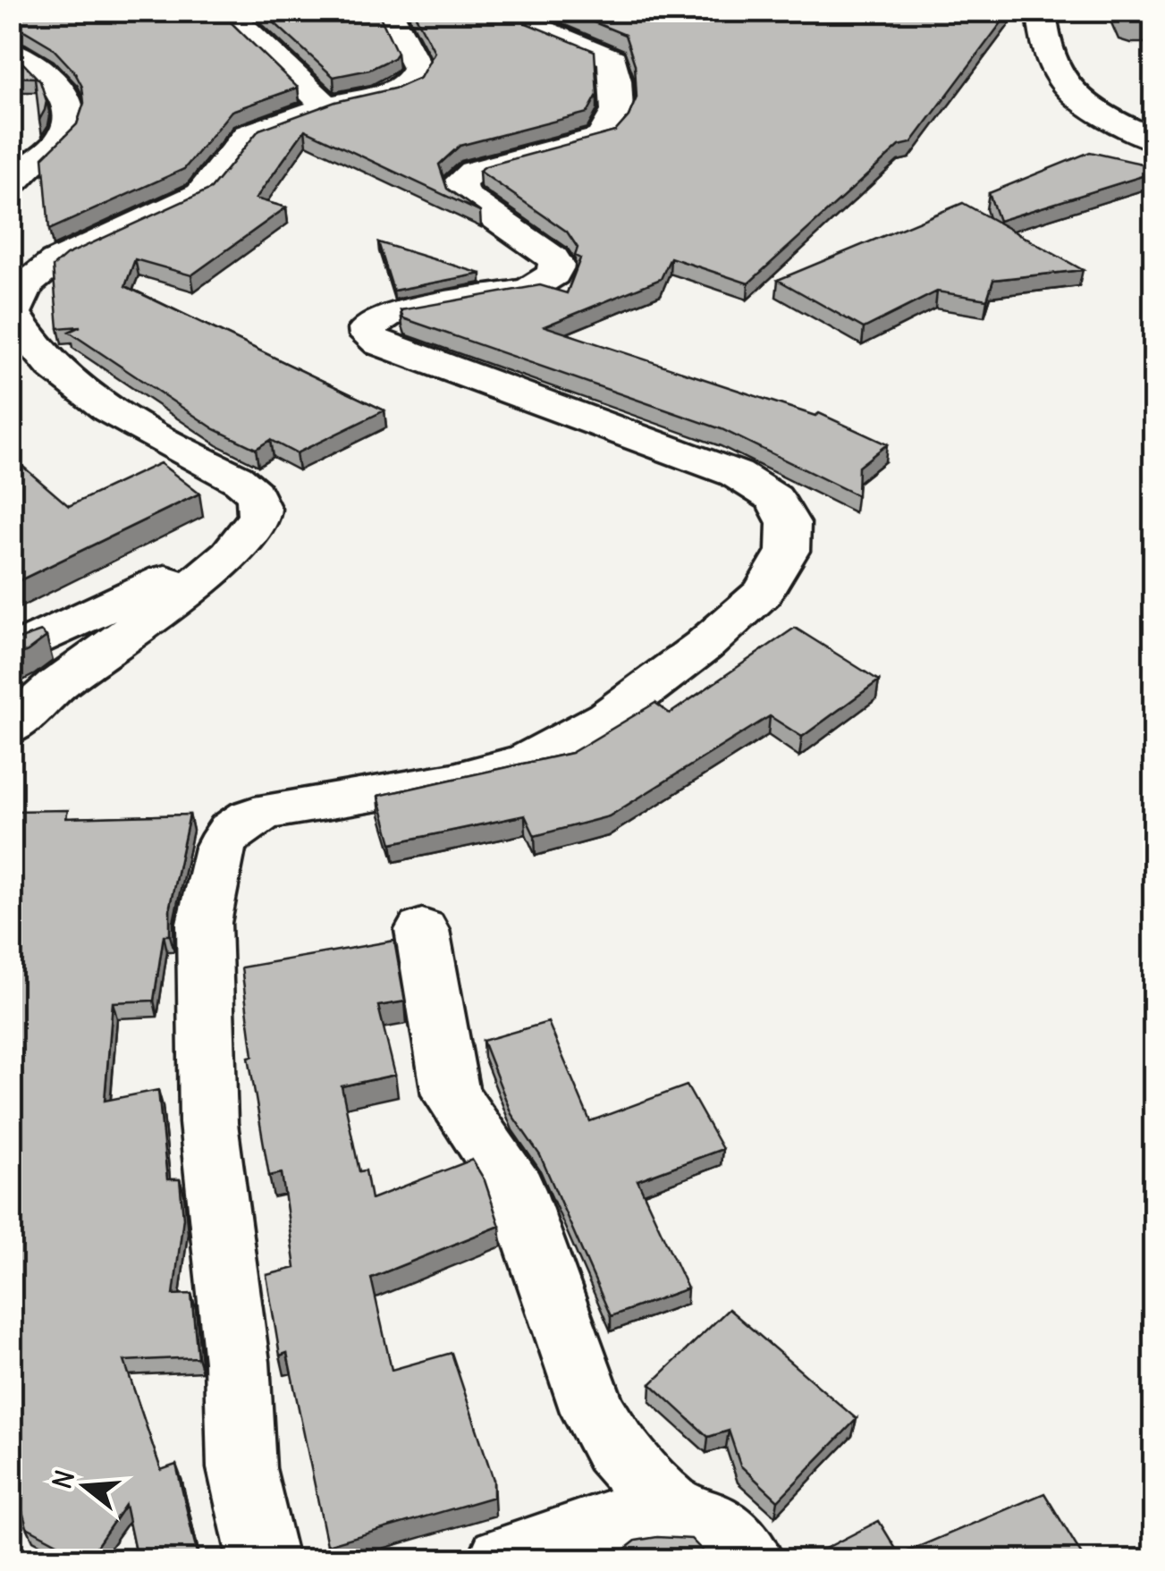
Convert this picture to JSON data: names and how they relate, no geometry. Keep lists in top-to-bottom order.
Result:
{
  "north": "left"
}
